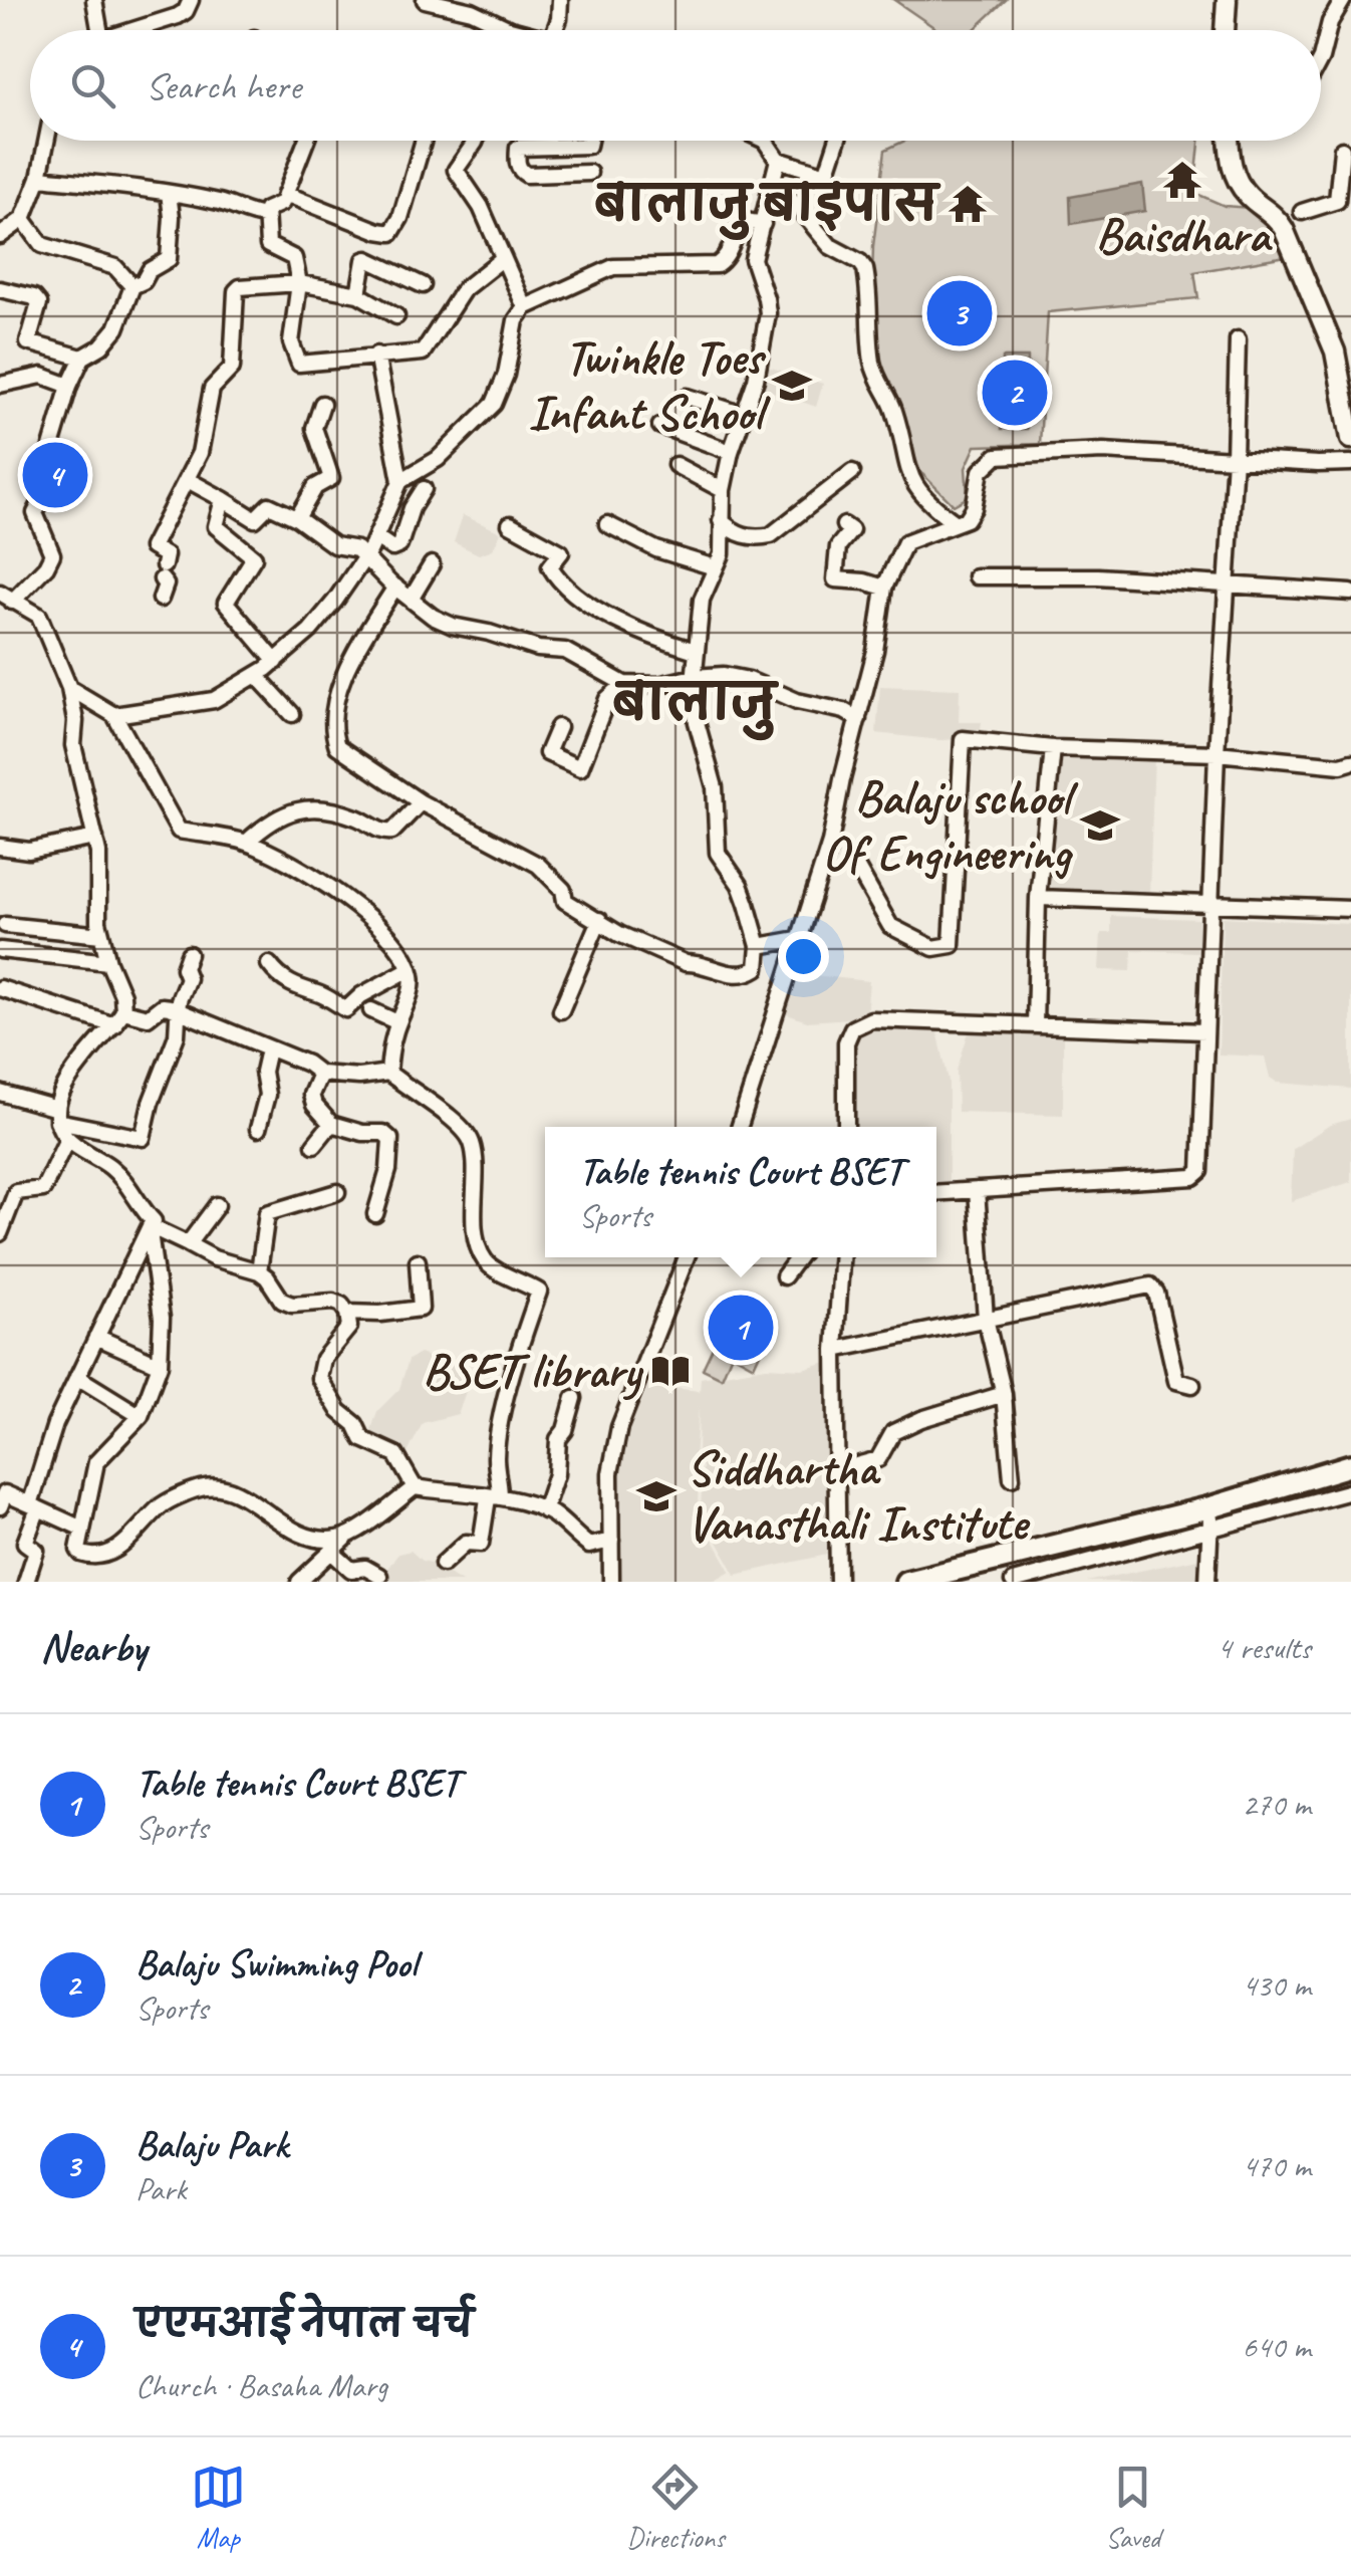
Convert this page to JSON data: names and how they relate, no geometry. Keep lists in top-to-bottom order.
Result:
{
  "districts": ["बालाजु"],
  "places": {
    "temple": ["Baisdhara", "बालाजु बाइपास"],
    "school or university": ["Twinkle Toes Infant School", "Balaju school Of Engineering", "Siddhartha Vanasthali Institute"],
    "library": ["BSET library"]
  },
  "page": {
    "search": "Search here",
    "pins": [
      "3",
      "2",
      "4",
      "1"
    ],
    "popup": ["Table tennis Court BSET", "Sports"],
    "heading": ["Nearby", "4 results"],
    "list": [
      {
        "mark": "1",
        "name": "Table tennis Court BSET",
        "note": "Sports",
        "value": "270 m"
      },
      {
        "mark": "2",
        "name": "Balaju Swimming Pool",
        "note": "Sports",
        "value": "430 m"
      },
      {
        "mark": "3",
        "name": "Balaju Park",
        "note": "Park",
        "value": "470 m"
      },
      {
        "mark": "4",
        "name": "एएमआई नेपाल चर्च",
        "note": "Church · Basaha Marg",
        "value": "640 m"
      }
    ],
    "nav": ["Map", "Directions", "Saved"]
  }
}
